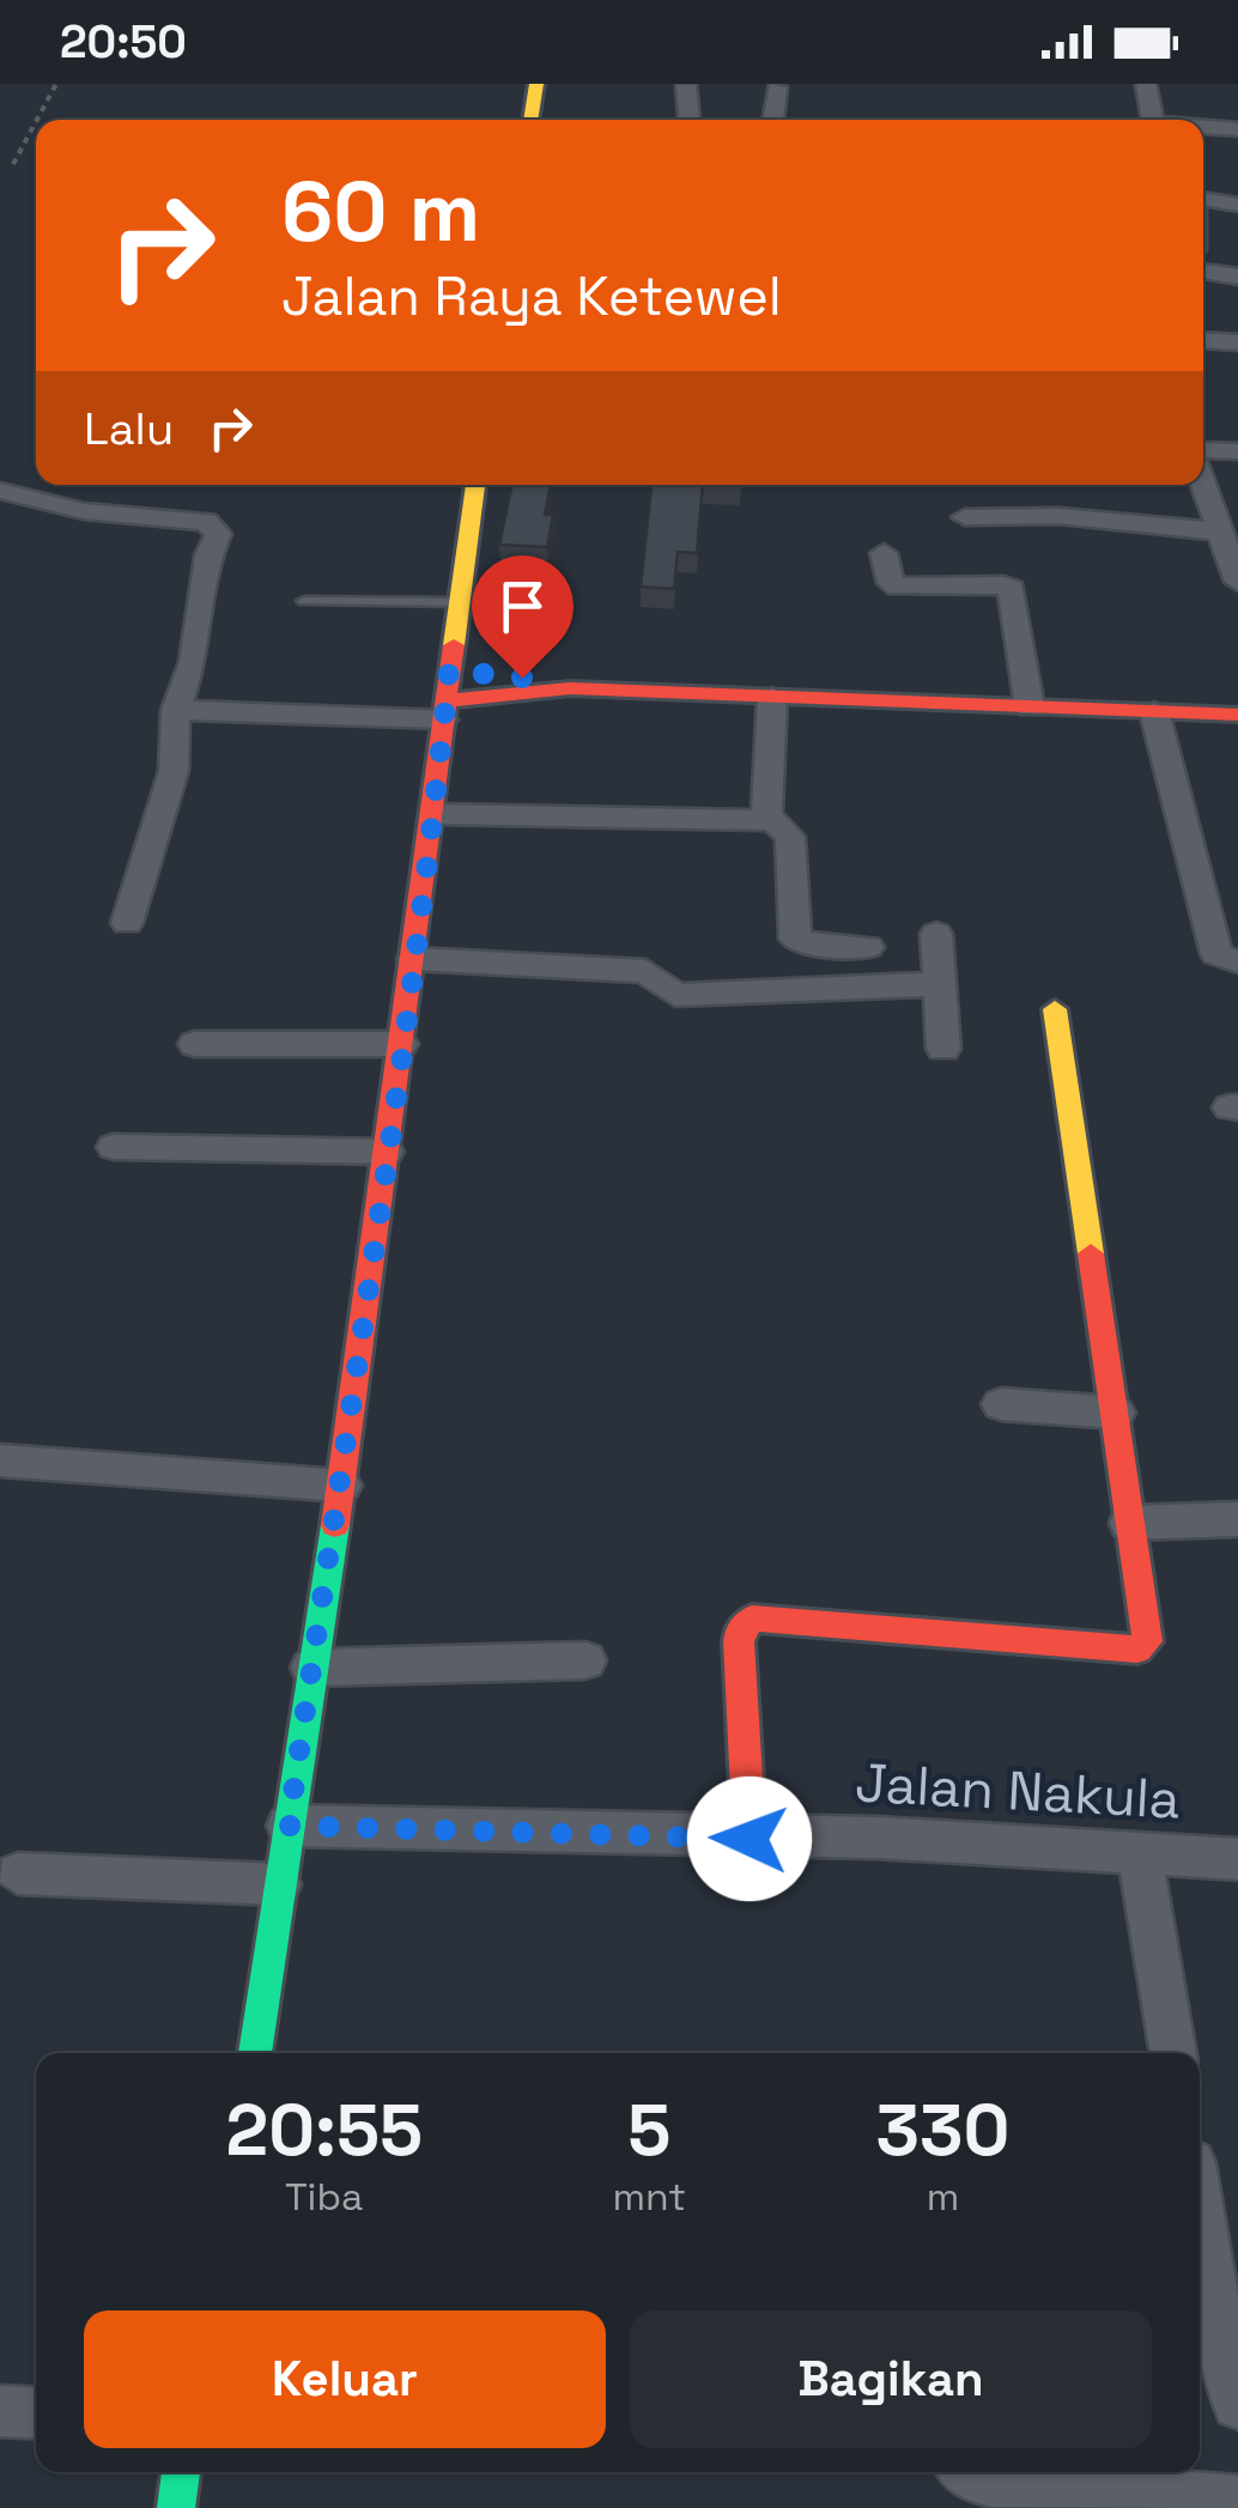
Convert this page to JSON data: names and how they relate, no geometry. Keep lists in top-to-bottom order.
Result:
{
  "streets": {
    "street": ["Jalan Nakula"]
  },
  "page": {
    "status": "20:50",
    "turn": ["60 m", "Jalan Raya Ketewel"],
    "then": "Lalu",
    "eta": [
      "20:55",
      "Tiba",
      "5",
      "mnt",
      "330",
      "m"
    ],
    "buttons": ["Keluar", "Bagikan"]
  }
}
